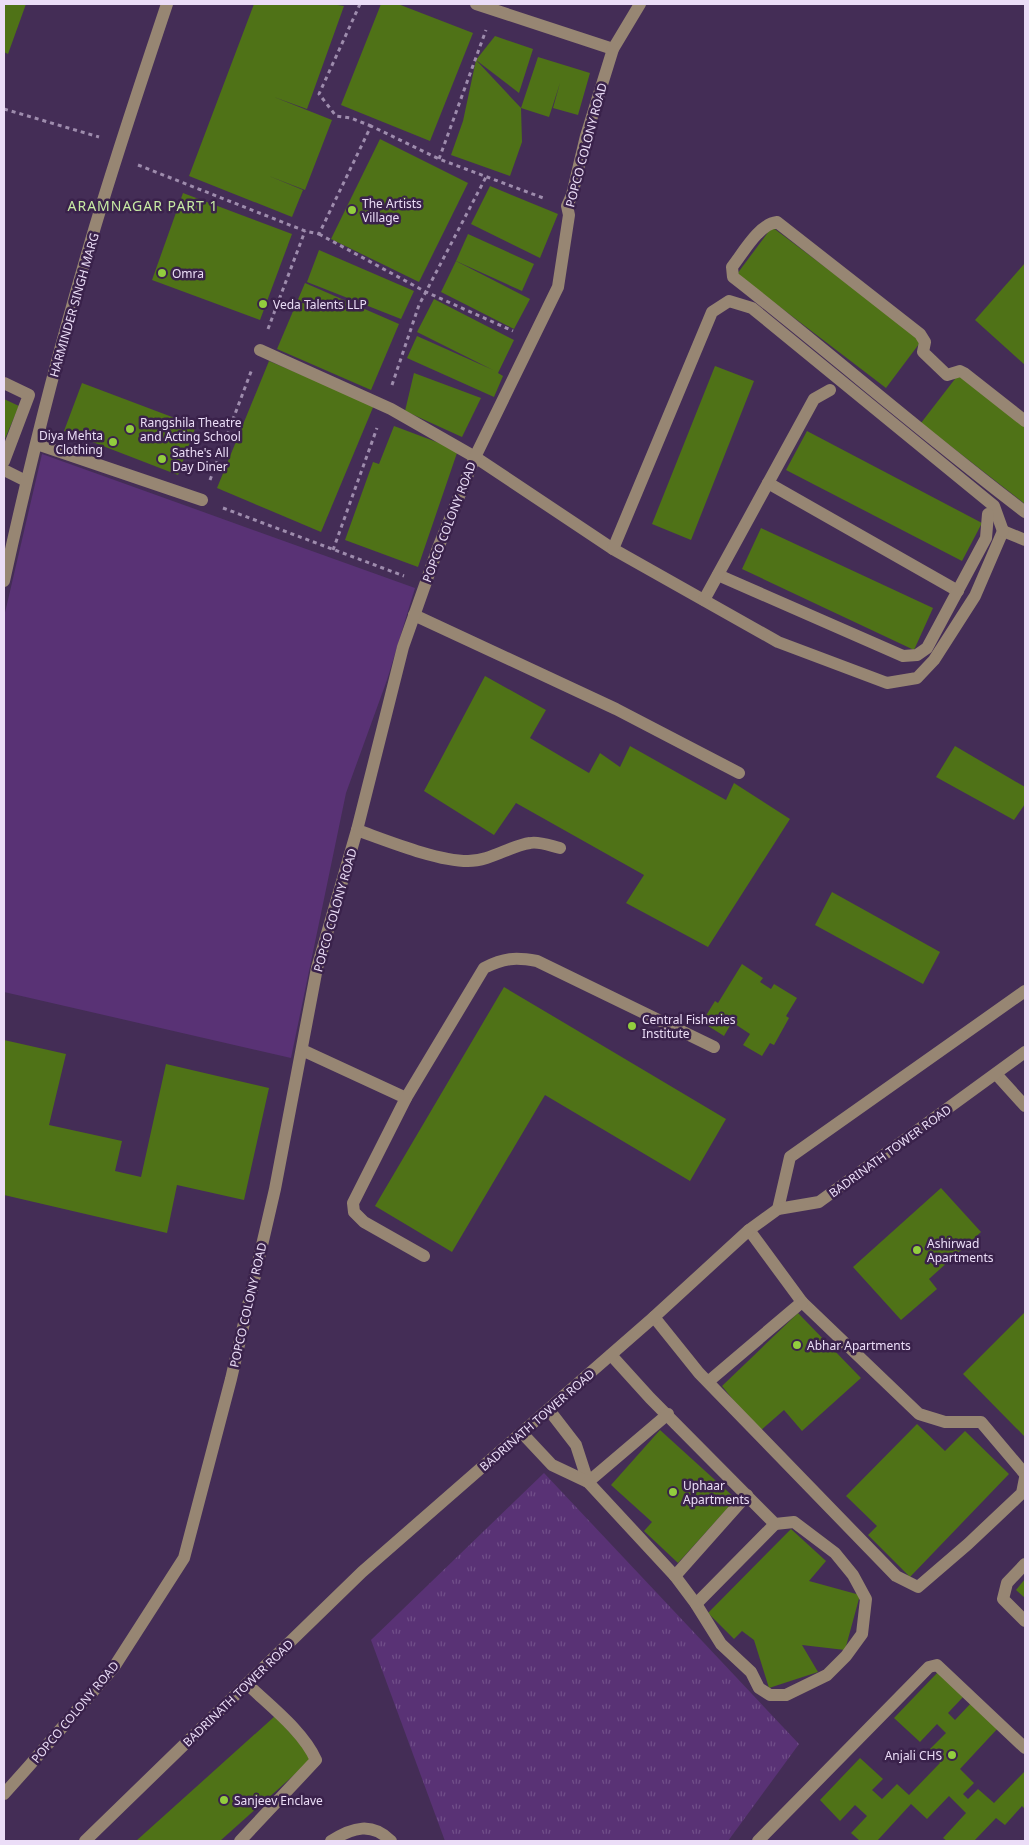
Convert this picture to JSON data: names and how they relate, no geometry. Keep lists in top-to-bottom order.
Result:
{
  "streets": {
    "street": ["POPCO COLONY ROAD", "HARMINDER SINGH MARG", "BADRINATH TOWER ROAD"]
  },
  "districts": ["ARAMNAGAR PART 1"],
  "places": [
    "The Artists Village",
    "Omra",
    "Veda Talents LLP",
    "Rangshila Theatre and Acting School",
    "Diya Mehta Clothing",
    "Sathe's All Day Diner",
    "Central Fisheries Institute",
    "Ashirwad Apartments",
    "Abhar Apartments",
    "Uphaar Apartments",
    "Anjali CHS",
    "Sanjeev Enclave"
  ]
}
